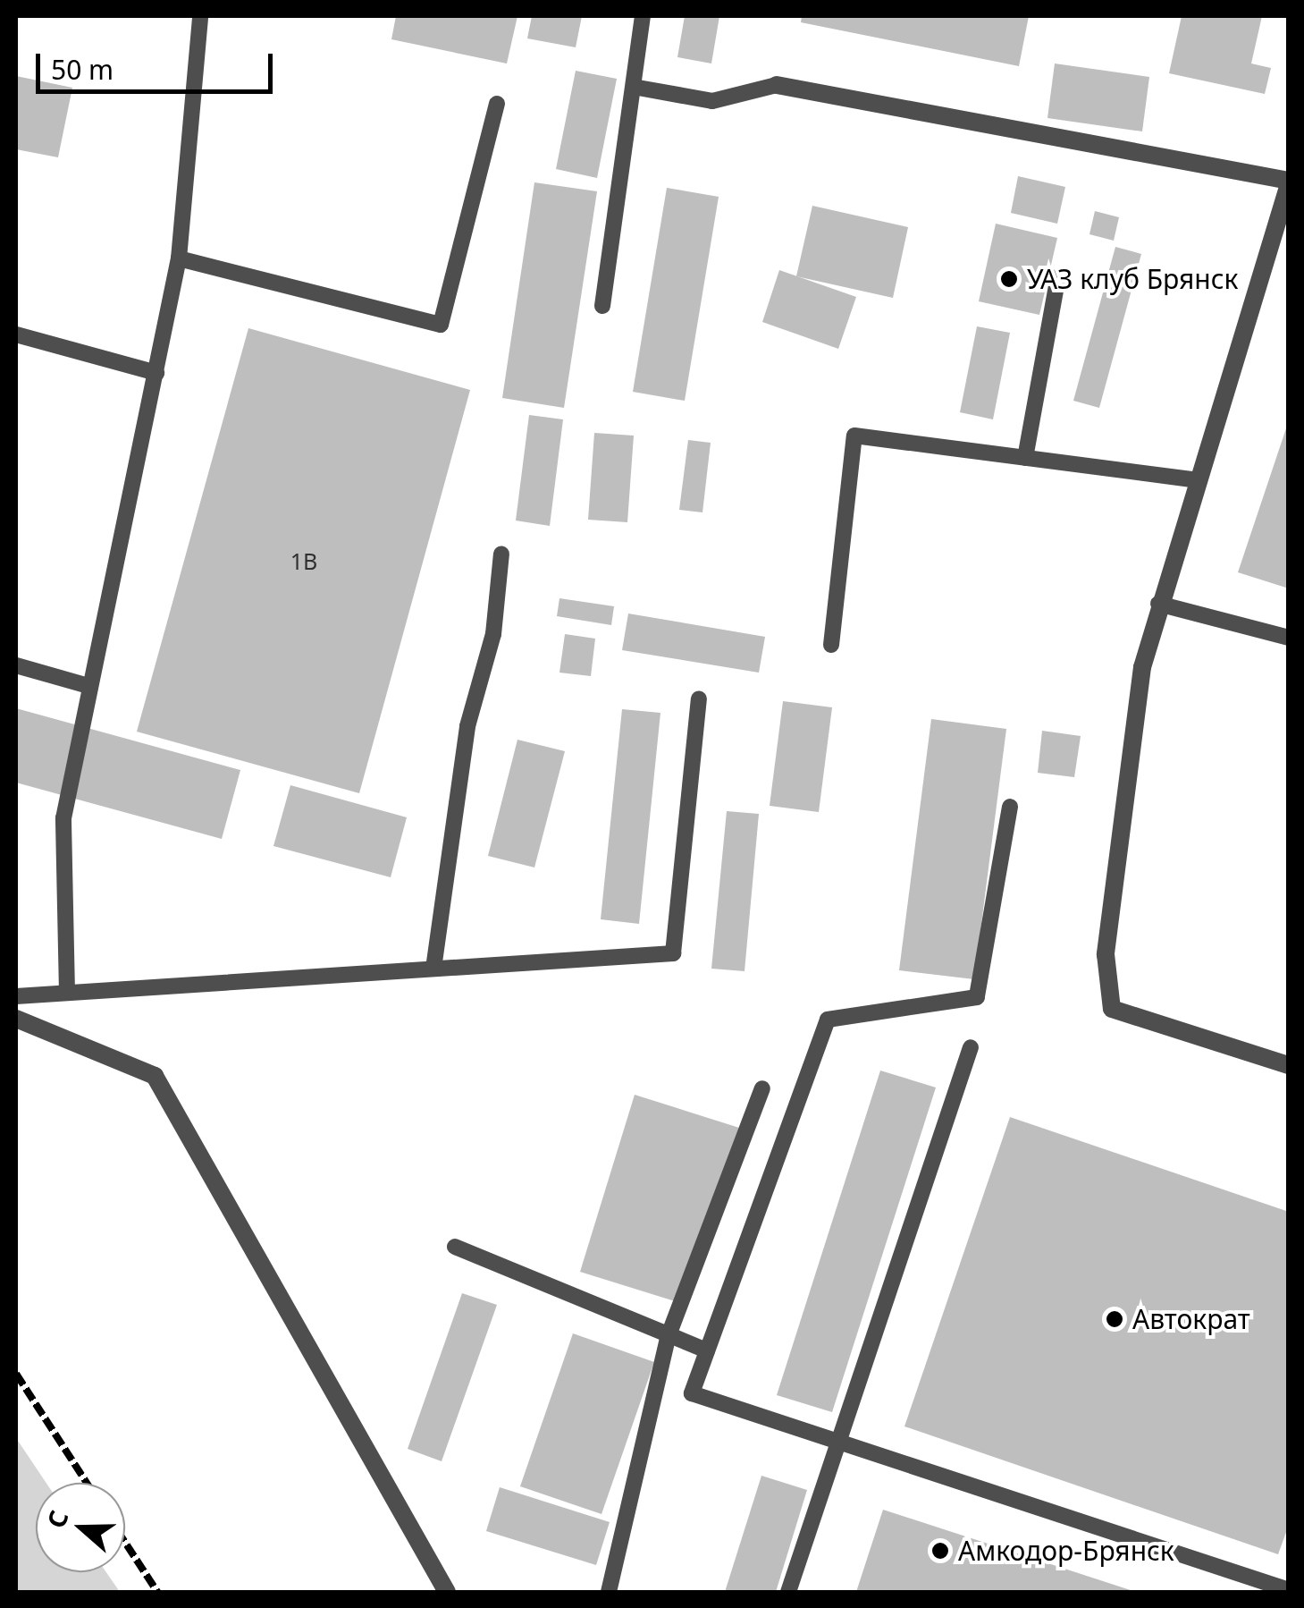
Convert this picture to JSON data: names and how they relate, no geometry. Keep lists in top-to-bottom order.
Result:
{
  "places": ["УАЗ клуб Брянск", "Автократ", "Амкодор-Брянск"],
  "house_numbers": ["1В"],
  "scale_bar": "50 m",
  "north": "left"
}
